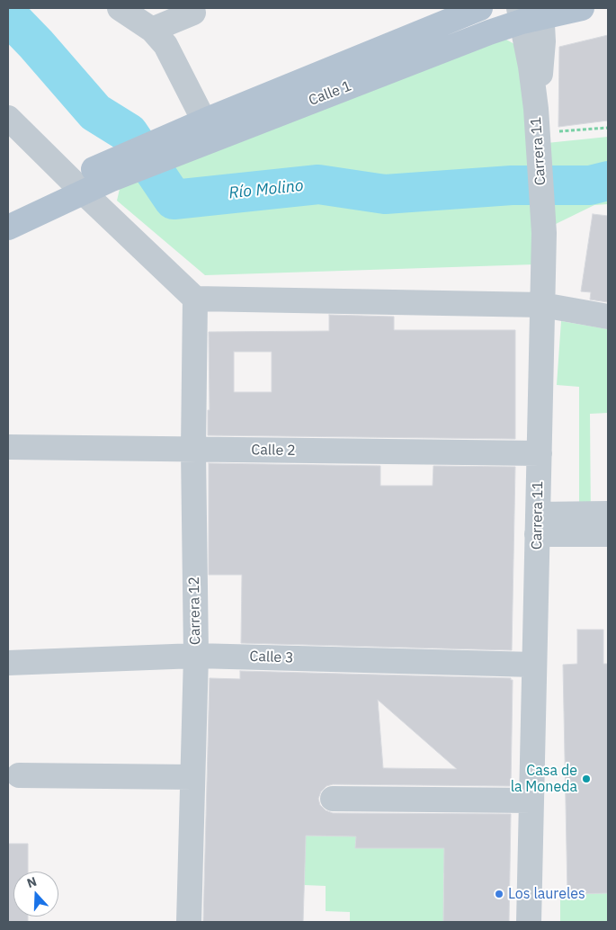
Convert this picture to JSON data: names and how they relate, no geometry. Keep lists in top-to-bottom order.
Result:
{
  "streets": {
    "main road": ["Calle 1"],
    "street": [
      "Carrera 11",
      "Calle 2",
      "Carrera 12",
      "Calle 3"
    ]
  },
  "crossings": [
    ["Calle 1", "Carrera 11"],
    ["Carrera 11", "Calle 2"],
    ["Carrera 11", "Calle 3"],
    ["Calle 2", "Carrera 12"],
    ["Carrera 12", "Calle 3"]
  ],
  "water": ["Río Molino"],
  "places": ["Casa de la Moneda", "Los laureles"],
  "north": "top"
}
